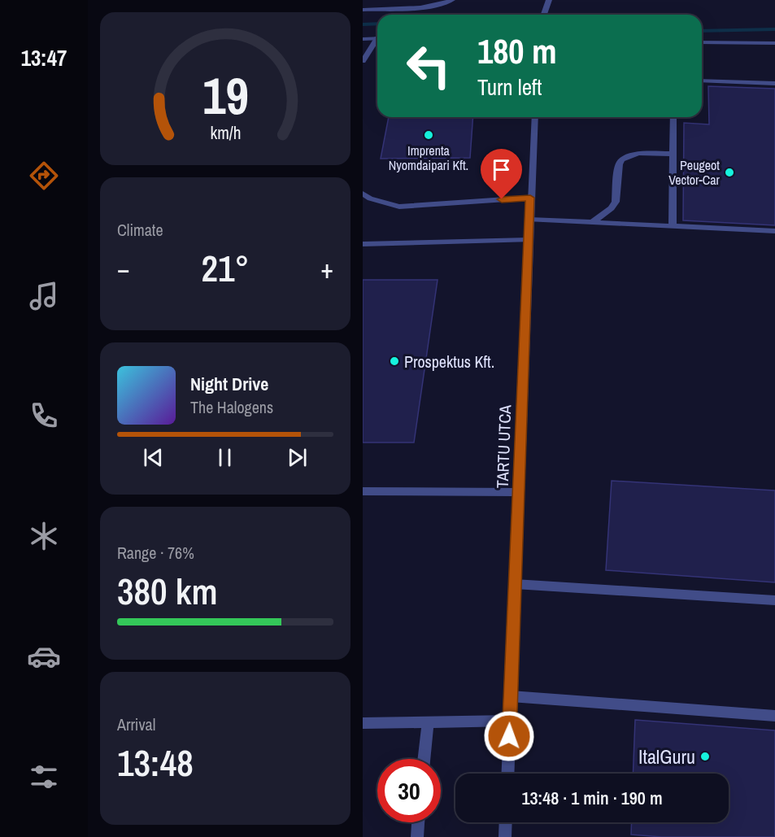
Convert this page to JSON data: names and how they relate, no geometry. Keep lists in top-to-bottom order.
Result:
{
  "streets": {
    "street": ["TARTU UTCA"]
  },
  "places": [
    "Imprenta Nyomdaipari Kft.",
    "Peugeot Vector-Car",
    "Prospektus Kft.",
    "ItalGuru"
  ],
  "page": {
    "tabs": "13:47",
    "turn": ["180 m", "Turn left"],
    "tile": [
      "Climate",
      ["Range · 76%", "380 km"],
      ["Arrival", "13:48"]
    ],
    "heat": ["−", "21°", "+"],
    "song": ["Night Drive", "The Halogens"],
    "limit": "30",
    "trip": "13:48 · 1 min · 190 m",
    "gauge": ["19", "km/h"]
  }
}
